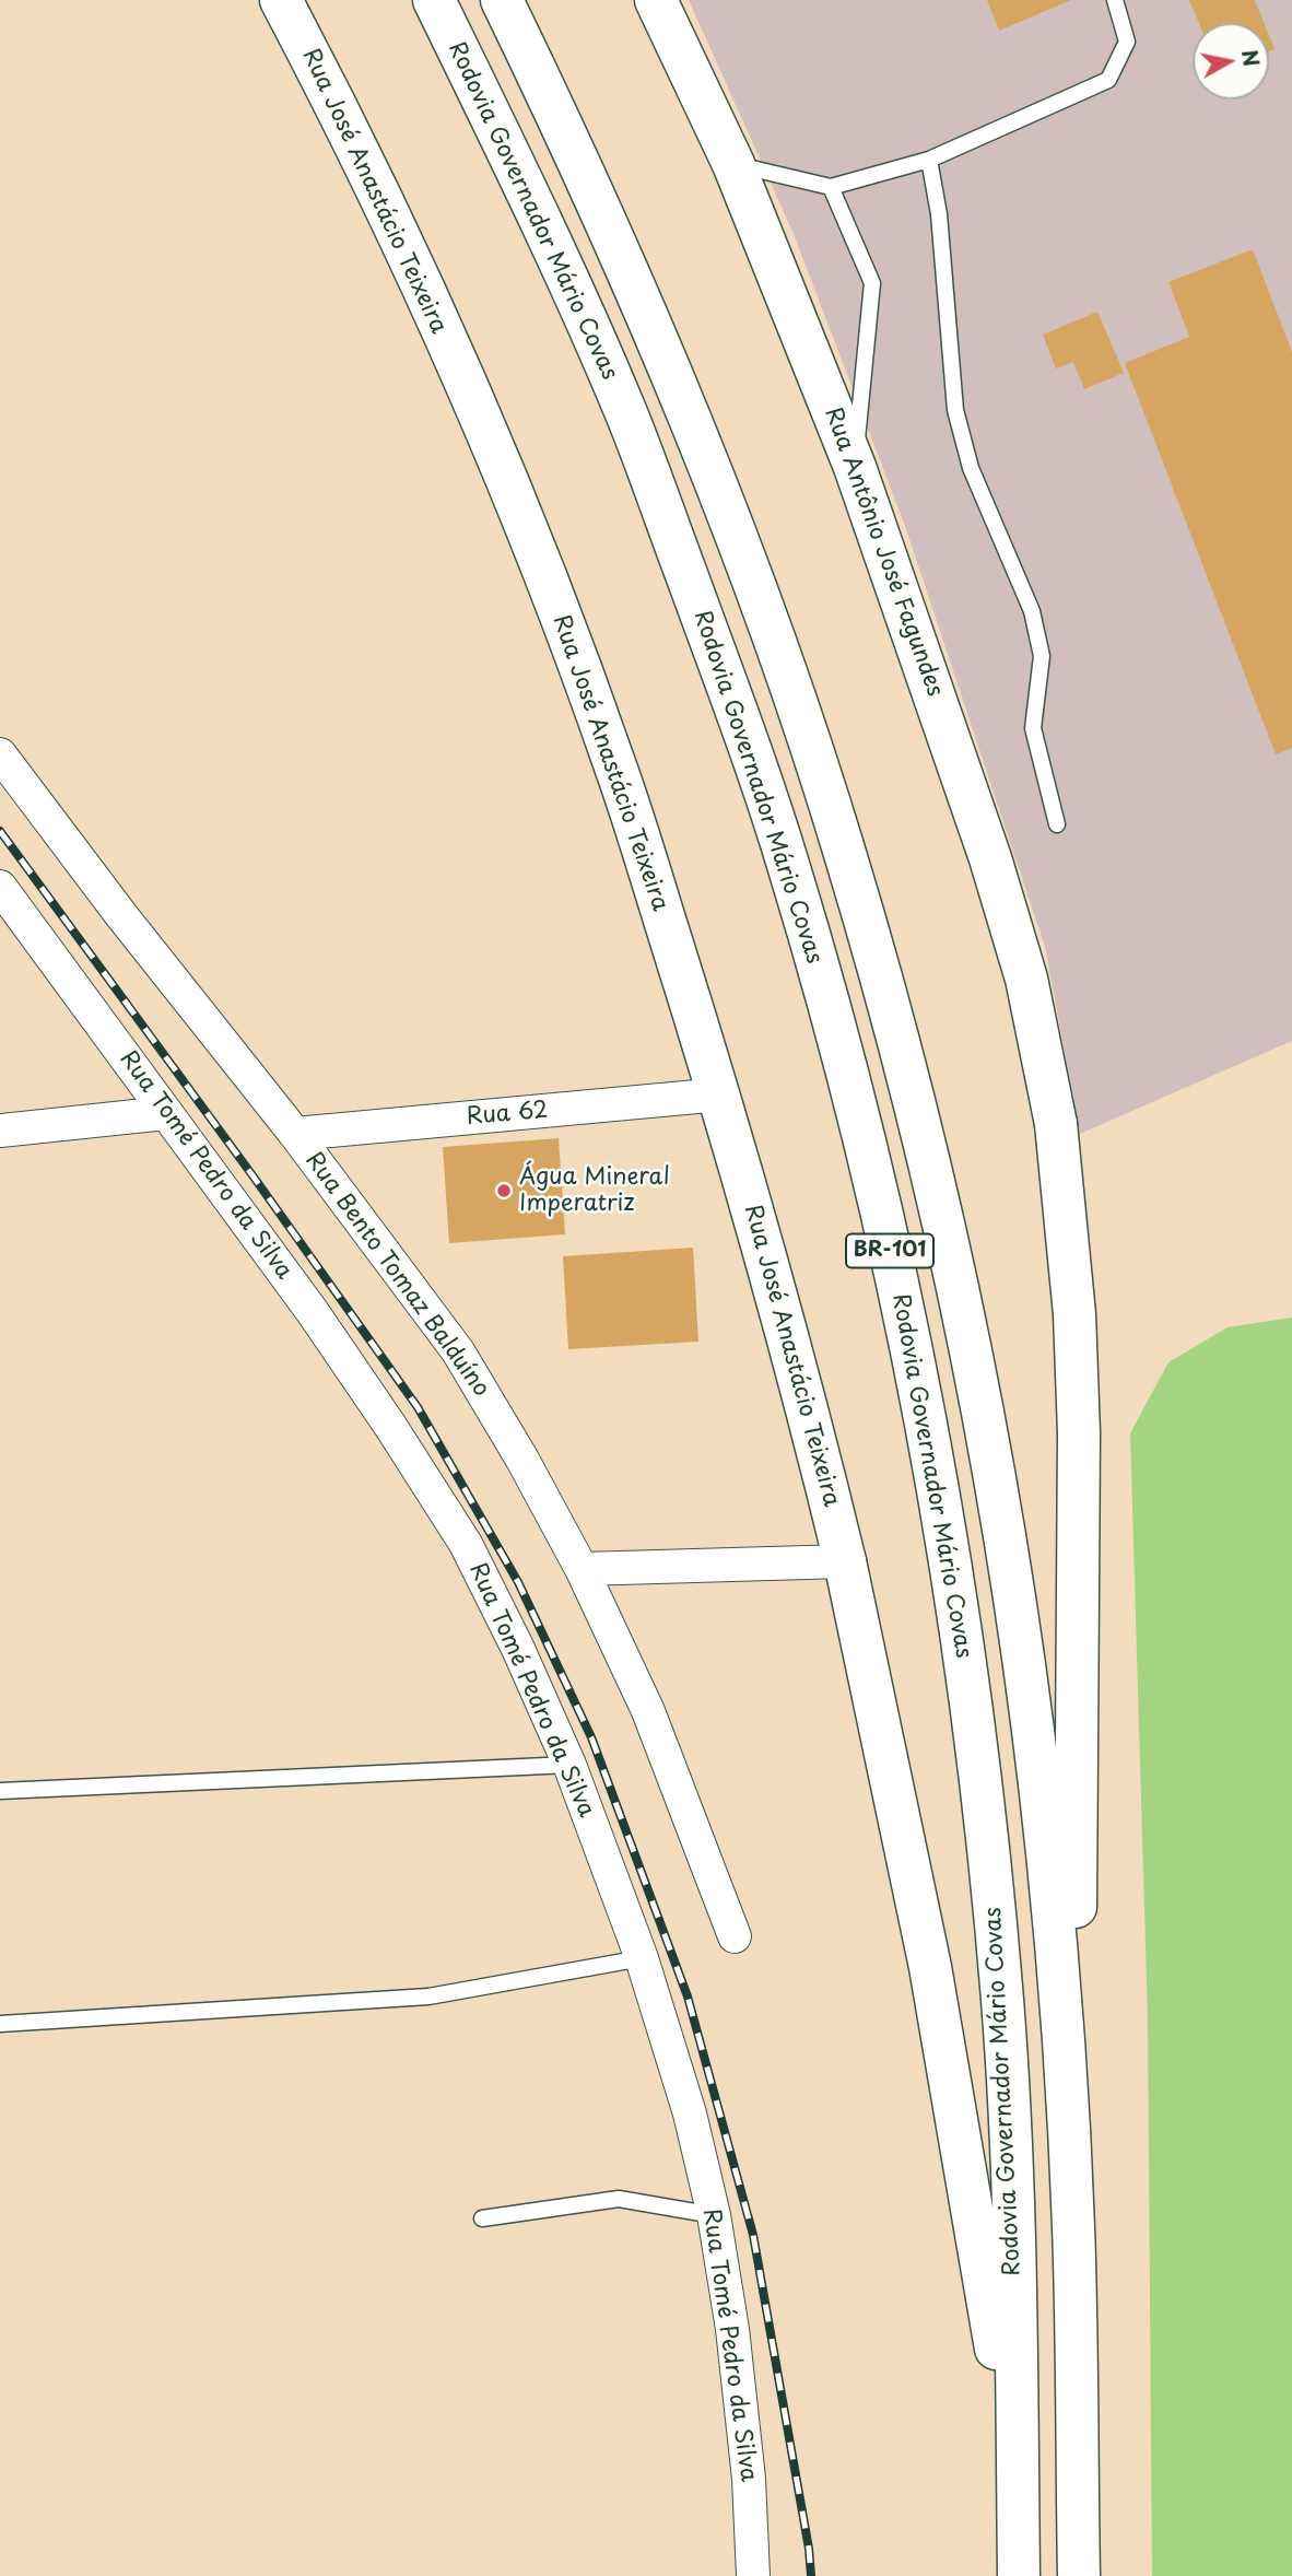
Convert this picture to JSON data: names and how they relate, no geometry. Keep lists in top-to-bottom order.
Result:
{
  "streets": {
    "main road": [
      "Rua José Anastácio Teixeira",
      "Rodovia Governador Mário Covas",
      "Rua Antônio José Fagundes",
      "BR-101"
    ],
    "street": ["Rua 62", "Rua Tomé Pedro da Silva", "Rua Bento Tomaz Balduíno"]
  },
  "crossings": [
    ["Rua José Anastácio Teixeira", "Rodovia Governador Mário Covas"],
    ["Rua José Anastácio Teixeira", "Rua 62"],
    ["Rua Antônio José Fagundes", "BR-101"],
    ["Rua 62", "Rua Bento Tomaz Balduíno"]
  ],
  "places": ["Água Mineral Imperatriz"],
  "north": "right"
}
